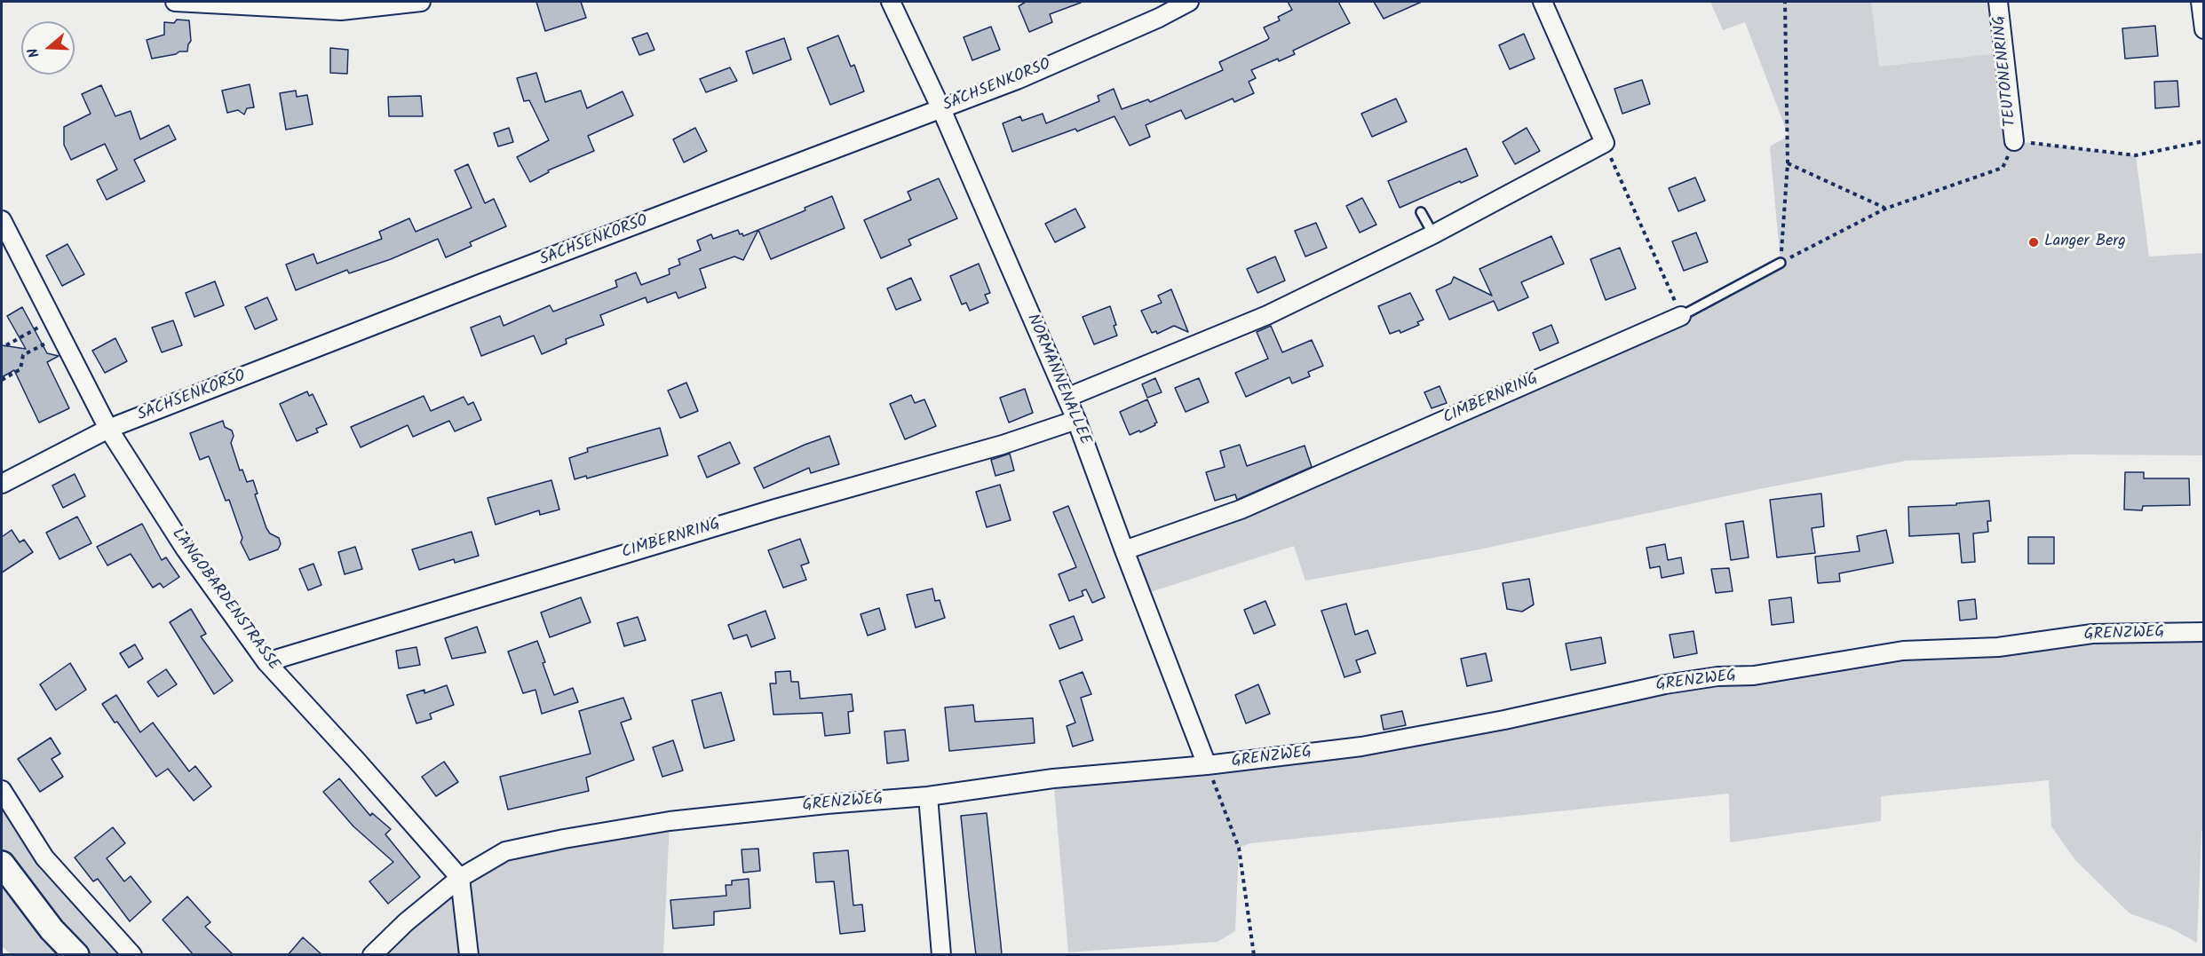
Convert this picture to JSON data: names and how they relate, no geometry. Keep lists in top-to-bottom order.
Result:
{
  "streets": {
    "street": [
      "TEUTONENRING",
      "SACHSENKORSO",
      "NORMANNENALLEE",
      "CIMBERNRING",
      "LANGOBARDENSTRASSE",
      "GRENZWEG"
    ]
  },
  "crossings": [
    ["SACHSENKORSO", "NORMANNENALLEE"],
    ["SACHSENKORSO", "LANGOBARDENSTRASSE"],
    ["NORMANNENALLEE", "CIMBERNRING"],
    ["NORMANNENALLEE", "GRENZWEG"],
    ["CIMBERNRING", "LANGOBARDENSTRASSE"],
    ["LANGOBARDENSTRASSE", "GRENZWEG"]
  ],
  "places": ["Langer Berg"],
  "north": "left"
}
